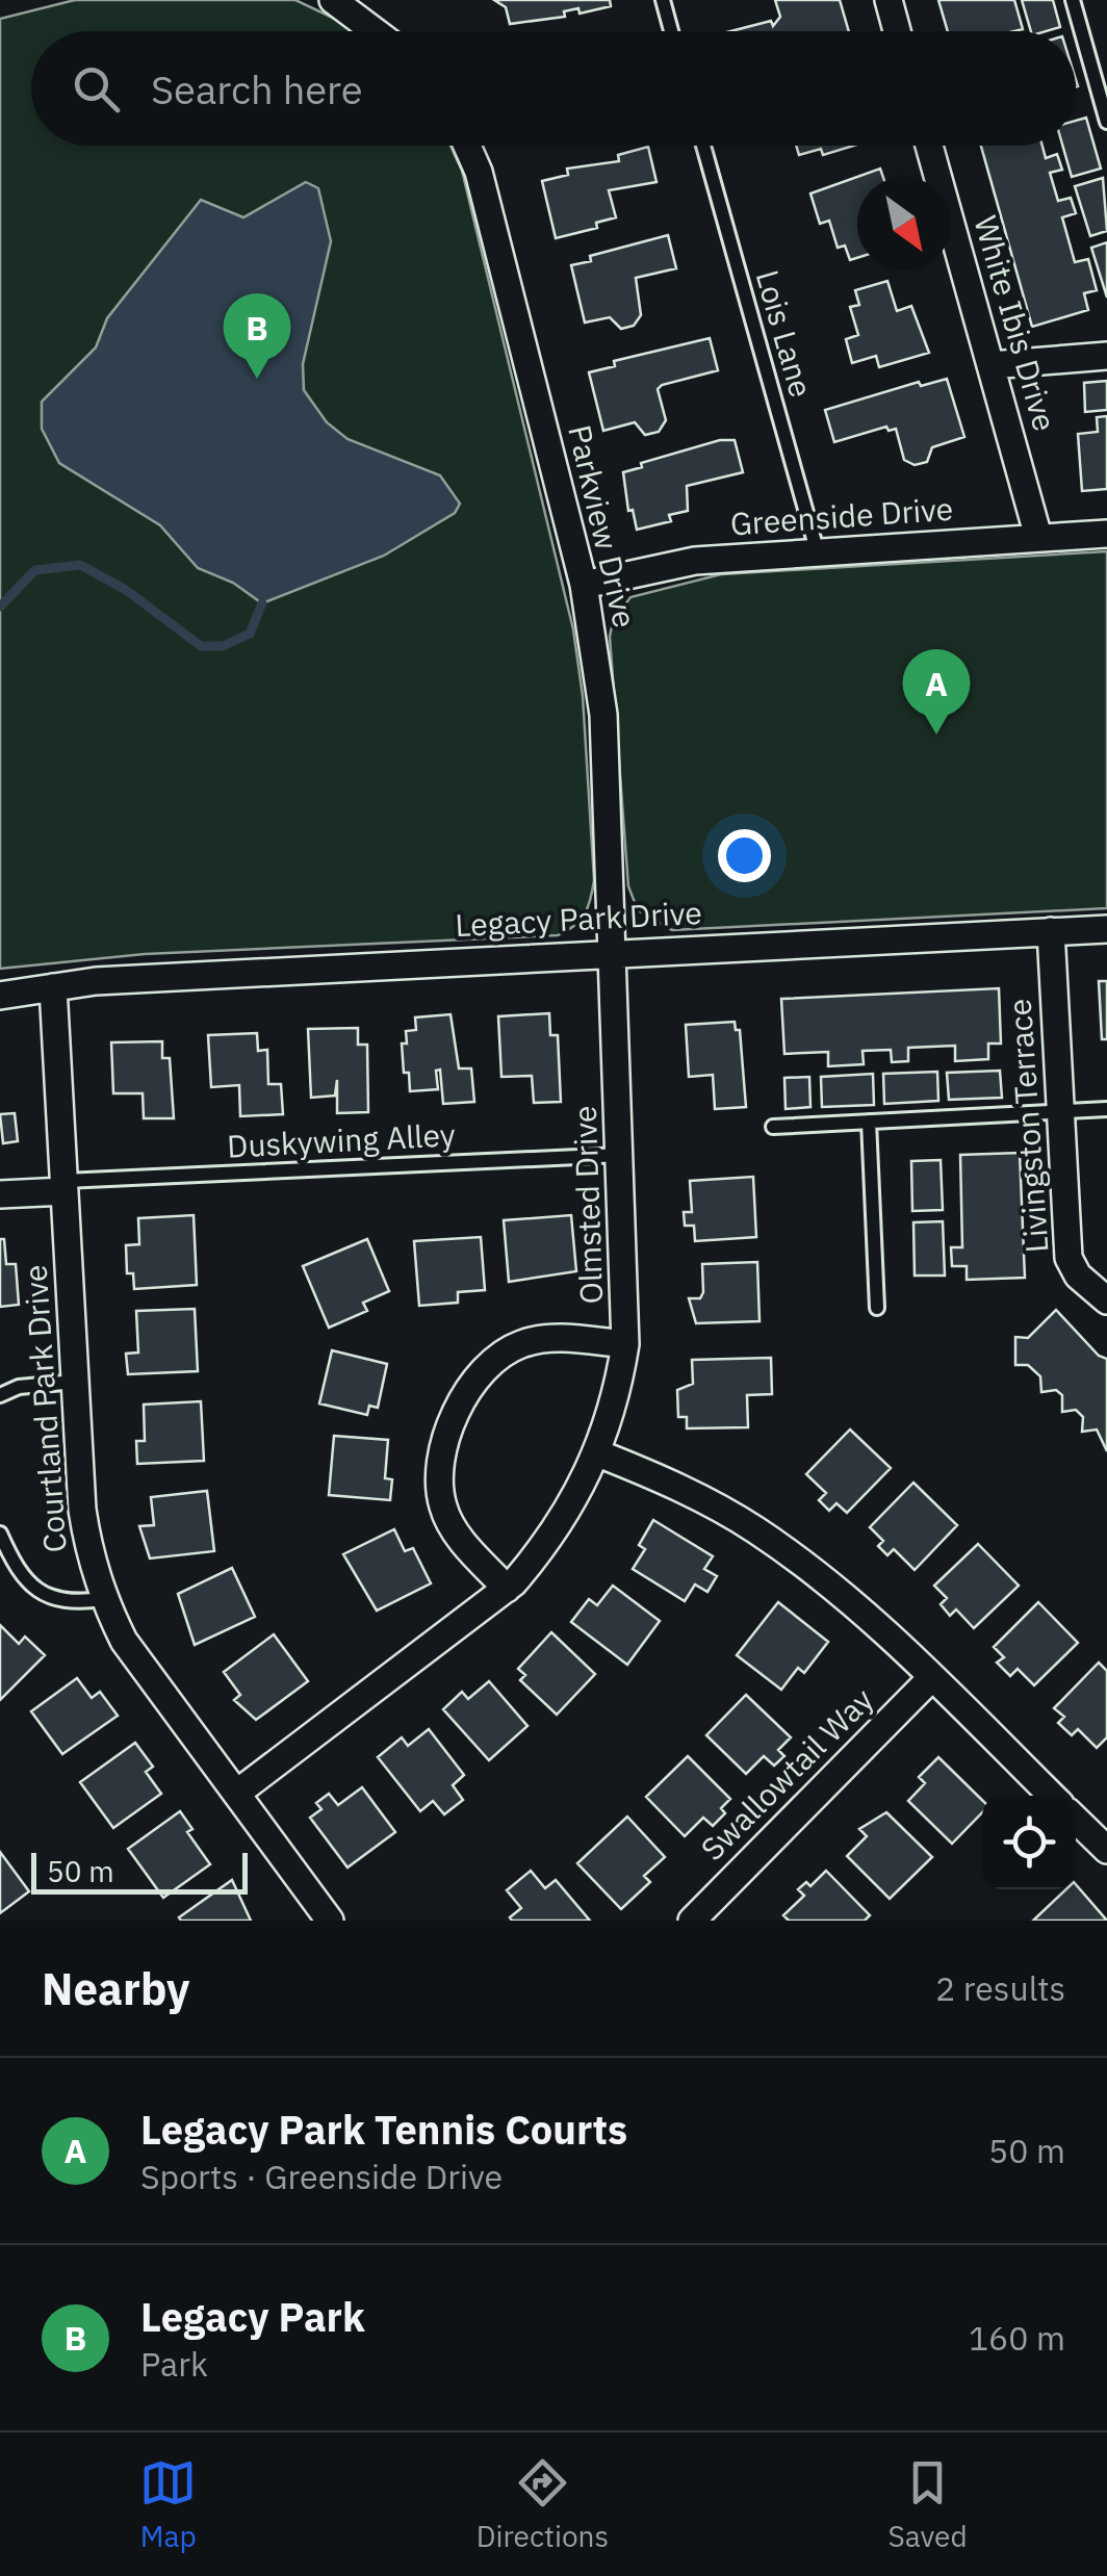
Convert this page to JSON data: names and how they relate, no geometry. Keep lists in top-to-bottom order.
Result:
{
  "streets": {
    "street": [
      "White Ibis Drive",
      "Greenside Drive",
      "Parkview Drive",
      "Legacy Park Drive",
      "Livingston Terrace",
      "Olmsted Drive",
      "Courtland Park Drive",
      "Swallowtail Way"
    ],
    "lane": ["Lois Lane", "Duskywing Alley"]
  },
  "crossings": [
    ["White Ibis Drive", "Greenside Drive"],
    ["Lois Lane", "Greenside Drive"],
    ["Greenside Drive", "Parkview Drive"],
    ["Parkview Drive", "Legacy Park Drive"],
    ["Parkview Drive", "Olmsted Drive"],
    ["Legacy Park Drive", "Livingston Terrace"],
    ["Legacy Park Drive", "Olmsted Drive"],
    ["Duskywing Alley", "Olmsted Drive"],
    ["Duskywing Alley", "Courtland Park Drive"],
    ["Olmsted Drive", "Courtland Park Drive"]
  ],
  "scale_bar": "50 m",
  "north": "bottom right",
  "page": {
    "search": "Search here",
    "pins": ["B", "A"],
    "scale": "50 m",
    "heading": ["Nearby", "2 results"],
    "list": [
      {
        "mark": "A",
        "name": "Legacy Park Tennis Courts",
        "note": "Sports · Greenside Drive",
        "value": "50 m"
      },
      {
        "mark": "B",
        "name": "Legacy Park",
        "note": "Park",
        "value": "160 m"
      }
    ],
    "nav": ["Map", "Directions", "Saved"]
  }
}
